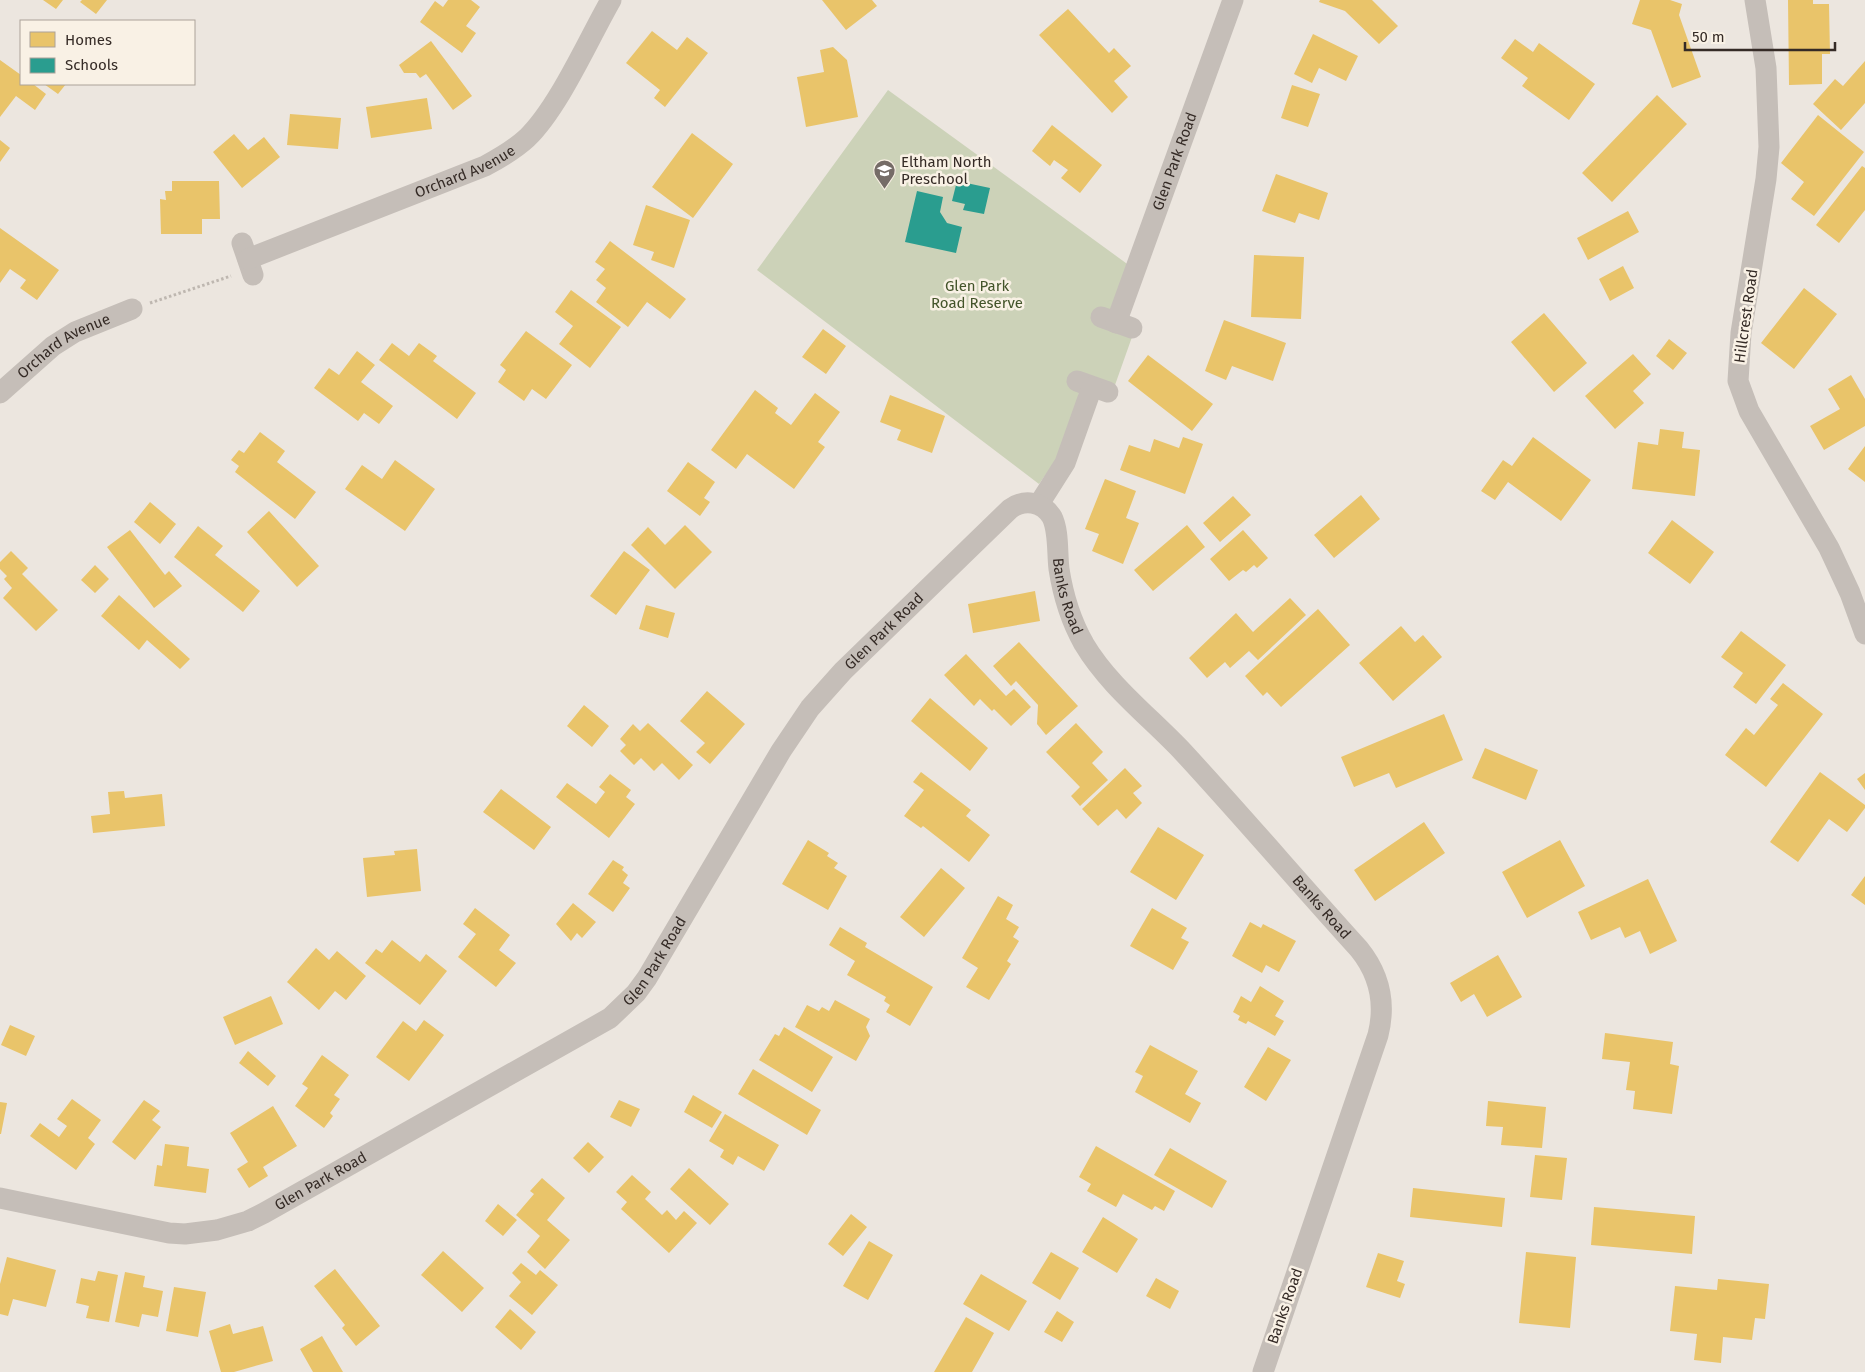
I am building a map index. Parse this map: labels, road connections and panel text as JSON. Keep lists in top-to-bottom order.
{
  "streets": {
    "street": [
      "Glen Park Road",
      "Orchard Avenue",
      "Hillcrest Road",
      "Banks Road"
    ]
  },
  "crossings": [
    ["Glen Park Road", "Banks Road"]
  ],
  "parks": ["Glen Park Road Reserve"],
  "places": {
    "school or university": ["Eltham North Preschool"]
  },
  "legend": ["Homes", "Schools"],
  "scale_bar": "50 m"
}
